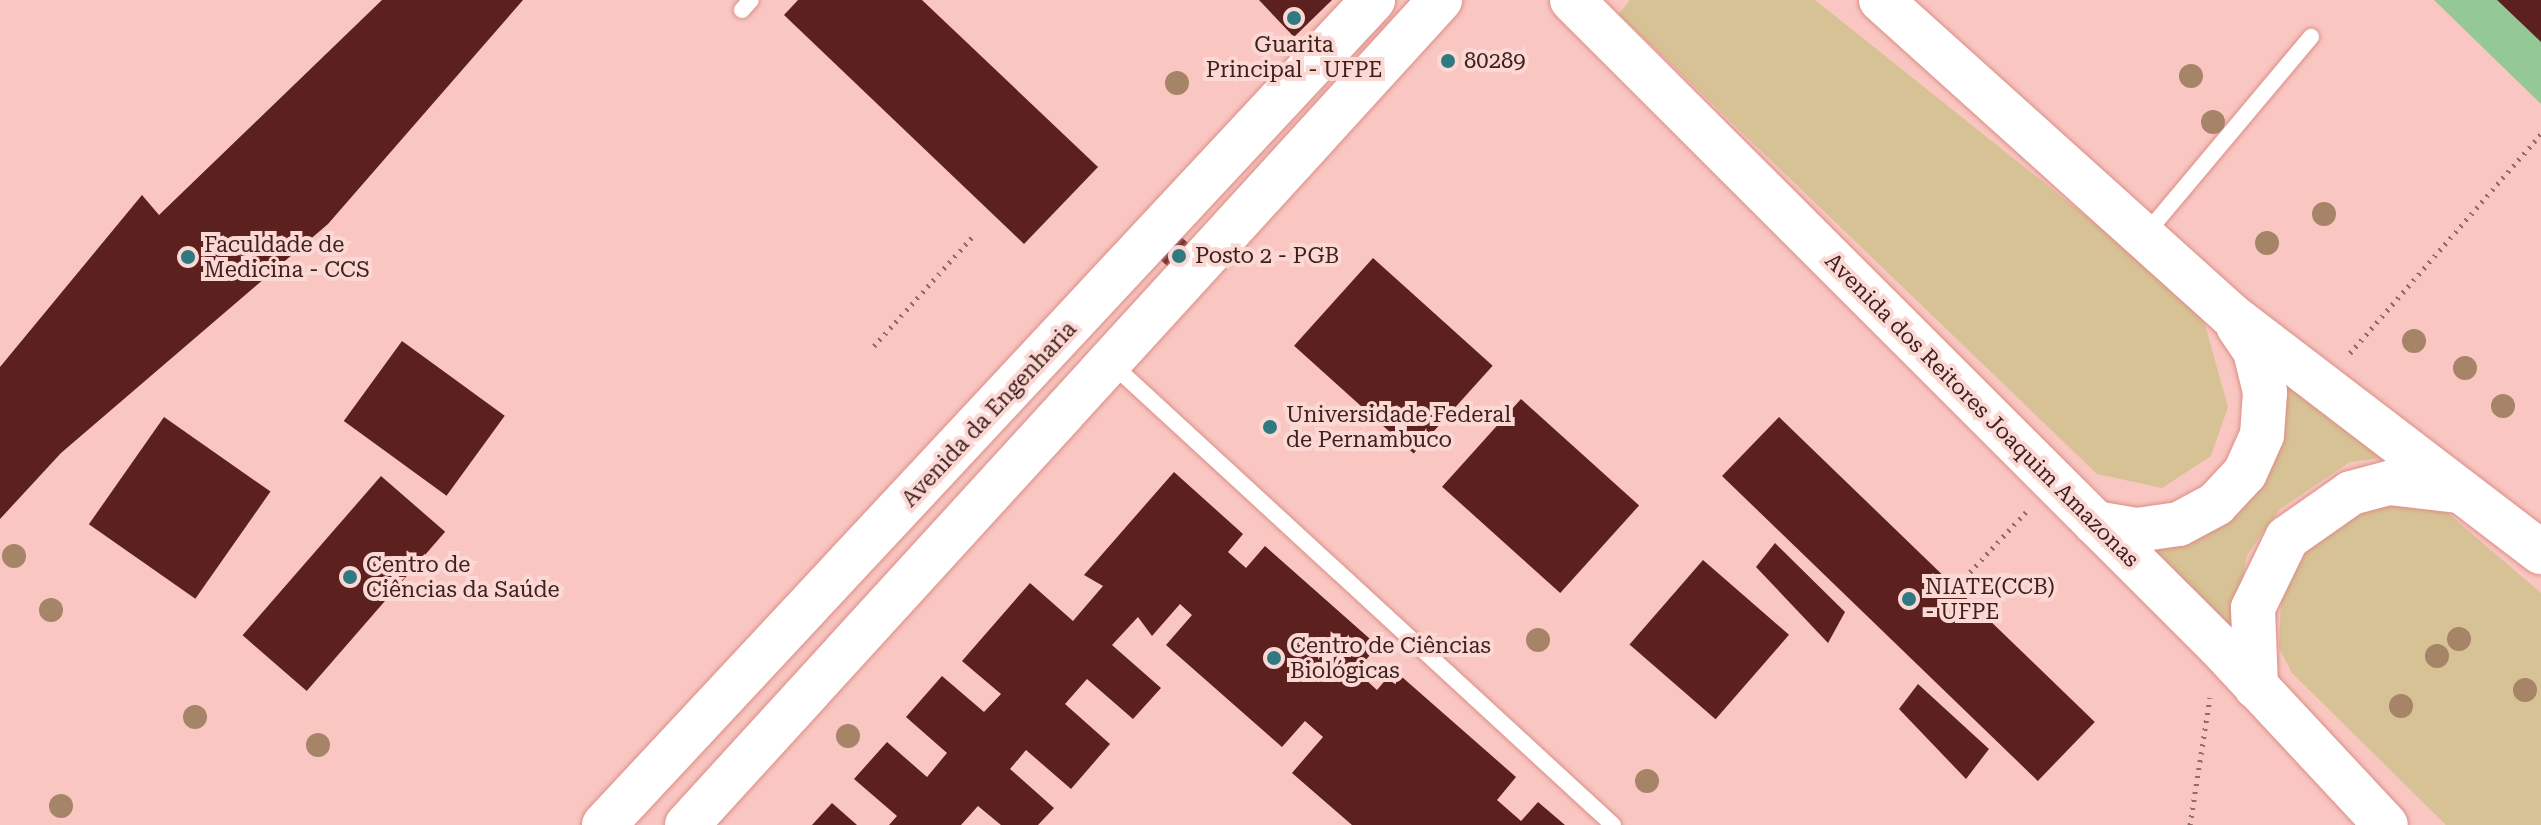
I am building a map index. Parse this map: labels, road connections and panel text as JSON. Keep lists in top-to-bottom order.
{
  "streets": {
    "street": ["Avenida dos Reitores Joaquim Amazonas", "Avenida da Engenharia"]
  },
  "places": [
    "Guarita Principal - UFPE",
    "80289",
    "Posto 2 - PGB",
    "Faculdade de Medicina - CCS",
    "Universidade Federal de Pernambuco",
    "Centro de Ciências da Saúde",
    "NIATE(CCB) - UFPE",
    "Centro de Ciências Biológicas"
  ]
}
